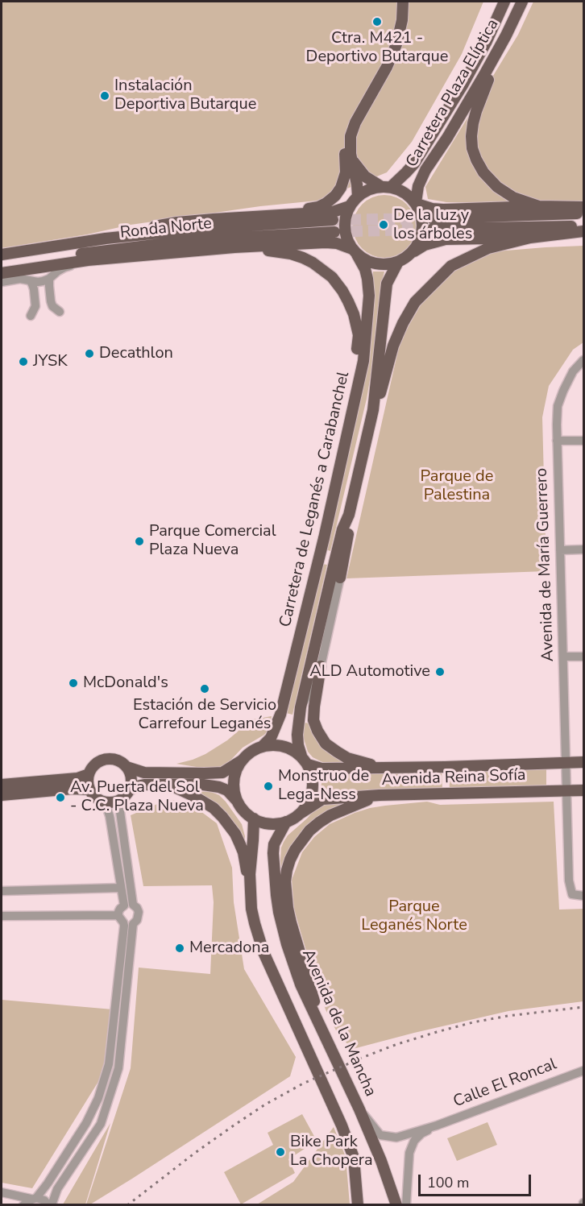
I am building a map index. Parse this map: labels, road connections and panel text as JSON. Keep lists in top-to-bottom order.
{
  "streets": {
    "main road": [
      "Carretera Plaza Elíptica",
      "Ronda Norte",
      "Carretera de Leganés a Carabanchel",
      "Avenida Reina Sofía",
      "Avenida de la Mancha"
    ],
    "street": ["Avenida de María Guerrero", "Calle El Roncal"]
  },
  "crossings": [
    ["Carretera Plaza Elíptica", "Ronda Norte"],
    ["Carretera Plaza Elíptica", "Carretera de Leganés a Carabanchel"],
    ["Ronda Norte", "Carretera de Leganés a Carabanchel"],
    ["Carretera de Leganés a Carabanchel", "Avenida Reina Sofía"],
    ["Carretera de Leganés a Carabanchel", "Avenida de la Mancha"],
    ["Avenida de María Guerrero", "Avenida Reina Sofía"],
    ["Avenida Reina Sofía", "Avenida de la Mancha"],
    ["Avenida de la Mancha", "Calle El Roncal"]
  ],
  "parks": ["Parque de Palestina", "Parque Leganés Norte"],
  "places": [
    "Ctra. M421 - Deportivo Butarque",
    "Instalación Deportiva Butarque",
    "De la luz y los árboles",
    "Decathlon",
    "JYSK",
    "Parque Comercial Plaza Nueva",
    "ALD Automotive",
    "McDonald's",
    "Estación de Servicio Carrefour Leganés",
    "Monstruo de Lega-Ness",
    "Av. Puerta del Sol - C.C. Plaza Nueva",
    "Mercadona",
    "Bike Park La Chopera"
  ],
  "scale_bar": "100 m"
}
